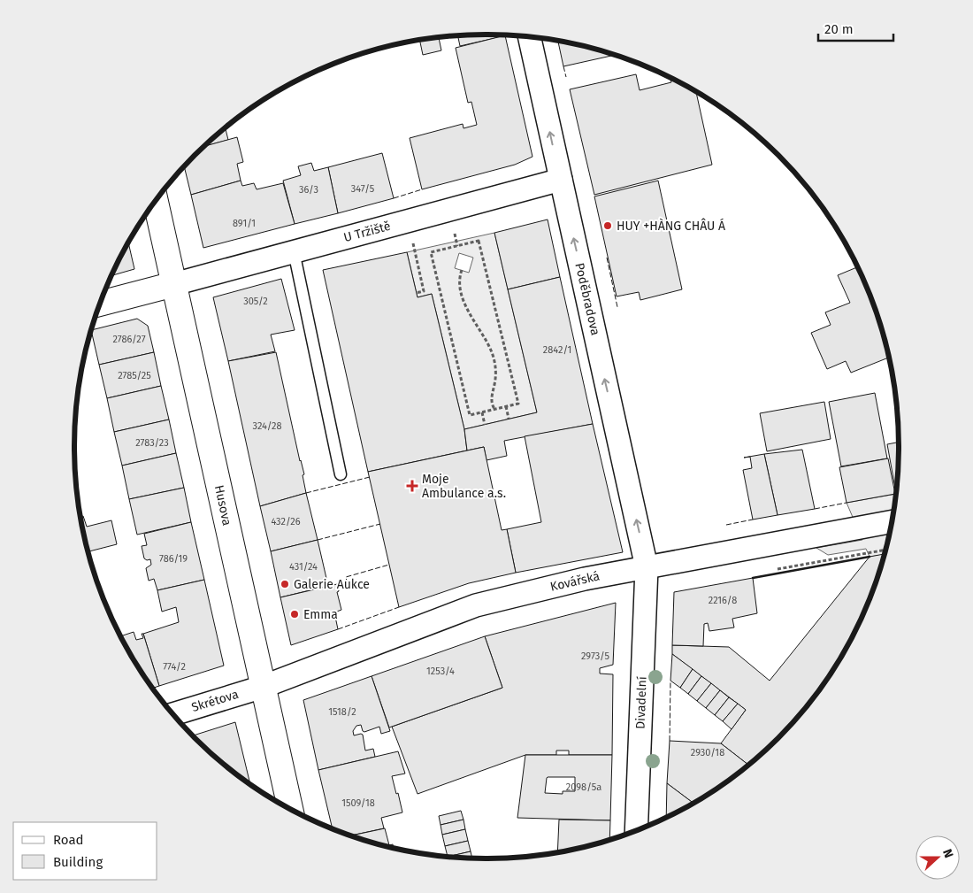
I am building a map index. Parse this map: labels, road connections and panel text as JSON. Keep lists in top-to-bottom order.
{
  "streets": {
    "street": [
      "U Tržiště",
      "Poděbradova",
      "Husova",
      "Kovářská",
      "Skrétova",
      "Divadelní"
    ]
  },
  "crossings": [
    ["U Tržiště", "Poděbradova"],
    ["U Tržiště", "Husova"],
    ["Poděbradova", "Kovářská"],
    ["Poděbradova", "Divadelní"],
    ["Husova", "Kovářská"],
    ["Husova", "Skrétova"],
    ["Kovářská", "Skrétova"],
    ["Kovářská", "Divadelní"]
  ],
  "one_way": ["Poděbradova"],
  "places": {
    "other": ["HUY +HÀNG CHÂU Á", "Galerie Aukce", "Emma"],
    "health": ["Moje Ambulance a.s."]
  },
  "house_numbers": [
    "347/5",
    "36/3",
    "891/1",
    "305/2",
    "2786/27",
    "2842/1",
    "2785/25",
    "324/28",
    "2783/23",
    "432/26",
    "786/19",
    "431/24",
    "2216/8",
    "2973/5",
    "774/2",
    "1253/4",
    "1518/2",
    "2930/18",
    "2098/5a",
    "1509/18"
  ],
  "legend": ["Road", "Building"],
  "scale_bar": "20 m",
  "north": "right"
}
